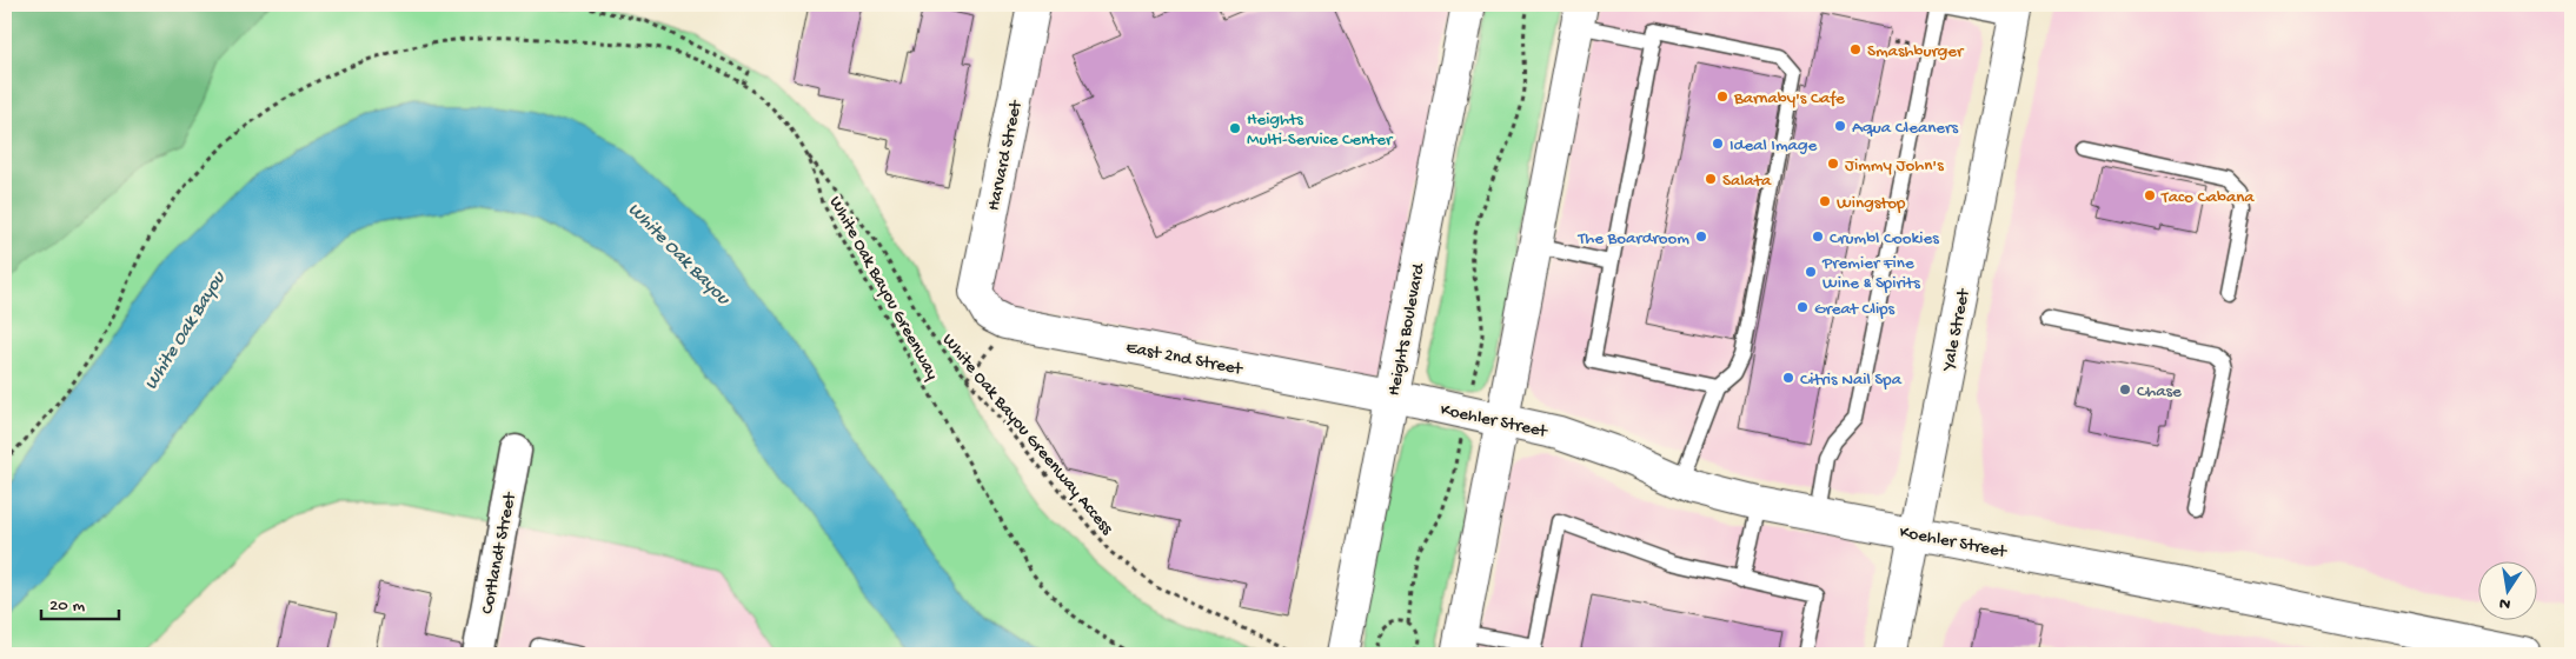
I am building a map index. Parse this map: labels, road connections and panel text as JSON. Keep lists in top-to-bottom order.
{
  "streets": {
    "main road": [
      "Harvard Street",
      "Heights Boulevard",
      "Yale Street",
      "East 2nd Street",
      "Koehler Street"
    ],
    "street": ["Cortlandt Street"],
    "path": ["White Oak Bayou Greenway", "White Oak Bayou Greenway Access"]
  },
  "crossings": [
    ["Harvard Street", "East 2nd Street"],
    ["White Oak Bayou Greenway", "White Oak Bayou Greenway Access"],
    ["Heights Boulevard", "East 2nd Street"],
    ["Heights Boulevard", "Koehler Street"],
    ["Yale Street", "Koehler Street"],
    ["East 2nd Street", "Koehler Street"]
  ],
  "water": ["White Oak Bayou"],
  "places": [
    "Smashburger",
    "Barnaby's Cafe",
    "Aqua Cleaners",
    "Heights Multi-Service Center",
    "Ideal Image",
    "Jimmy John's",
    "Salata",
    "Taco Cabana",
    "Wingstop",
    "The Boardroom",
    "Crumbl Cookies",
    "Premier Fine Wine & Spirits",
    "Great Clips",
    "Citris Nail Spa",
    "Chase"
  ],
  "scale_bar": "20 m",
  "north": "bottom"
}
